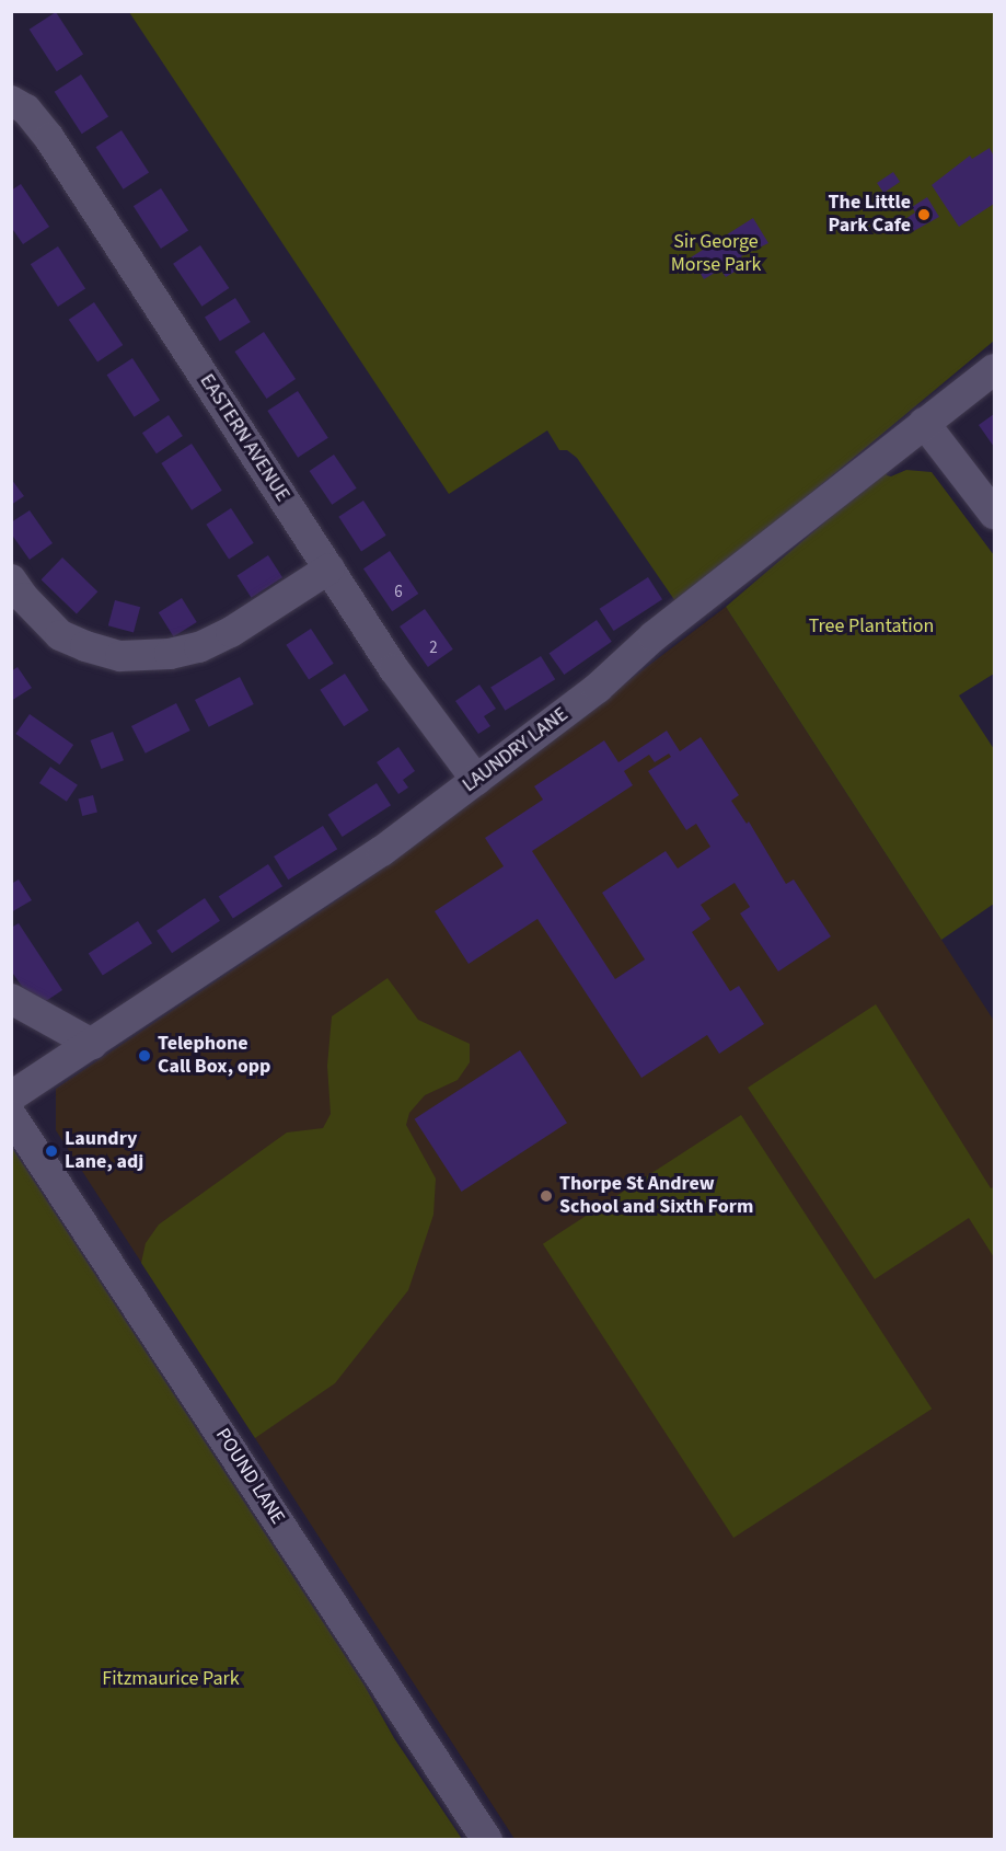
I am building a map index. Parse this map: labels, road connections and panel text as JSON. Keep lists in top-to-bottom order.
{
  "streets": {
    "street": ["EASTERN AVENUE", "LAUNDRY LANE", "POUND LANE"]
  },
  "crossings": [
    ["EASTERN AVENUE", "LAUNDRY LANE"]
  ],
  "parks": ["Sir George Morse Park", "Tree Plantation", "Fitzmaurice Park"],
  "places": [
    "The Little Park Cafe",
    "Telephone Call Box, opp",
    "Laundry Lane, adj",
    "Thorpe St Andrew School and Sixth Form"
  ],
  "house_numbers": ["6", "2"]
}
